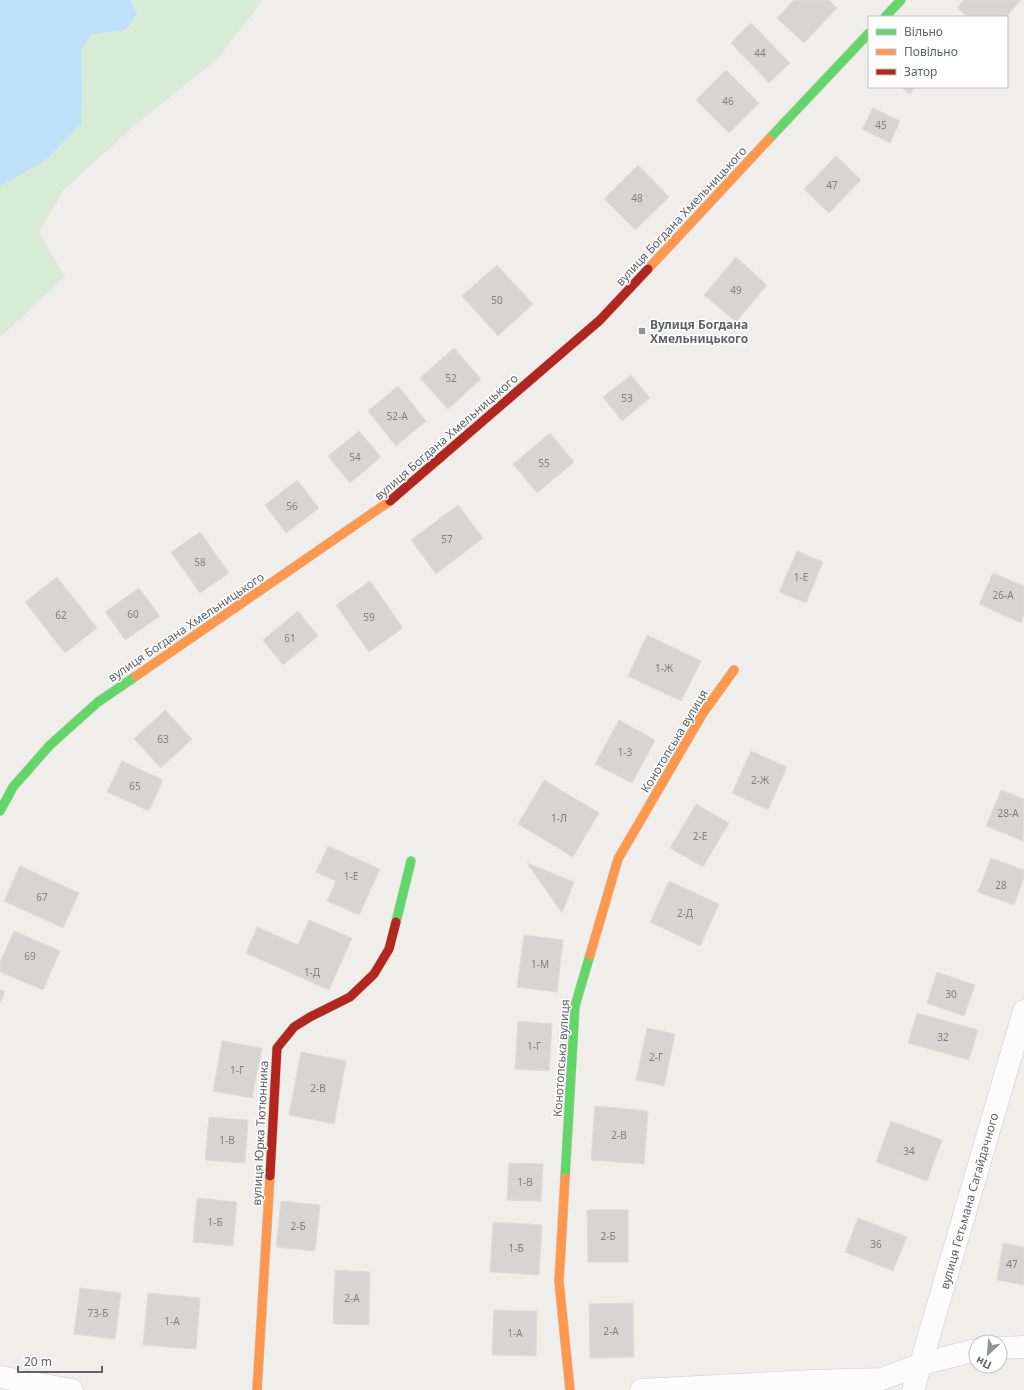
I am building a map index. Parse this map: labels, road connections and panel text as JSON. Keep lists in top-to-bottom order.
{
  "streets": {
    "street": [
      "вулиця Богдана Хмельницького",
      "Конотопська вулиця",
      "вулиця Юрка Тютюнника",
      "вулиця Гетьмана Сагайдачного"
    ]
  },
  "places": {
    "transit": ["Вулиця Богдана Хмельницького"]
  },
  "house_numbers": [
    "44",
    "46",
    "45",
    "47",
    "48",
    "49",
    "50",
    "52",
    "53",
    "52-А",
    "54",
    "55",
    "56",
    "57",
    "58",
    "1-Е",
    "26-А",
    "60",
    "62",
    "59",
    "61",
    "1-Ж",
    "63",
    "1-З",
    "2-Ж",
    "65",
    "28-А",
    "1-Л",
    "2-Е",
    "1-Е",
    "28",
    "67",
    "2-Д",
    "69",
    "1-М",
    "1-Д",
    "30",
    "32",
    "1-Г",
    "2-Г",
    "1-Г",
    "2-В",
    "2-В",
    "1-В",
    "34",
    "1-В",
    "1-Б",
    "2-Б",
    "2-Б",
    "36",
    "1-Б",
    "47",
    "2-А",
    "73-Б",
    "1-А",
    "2-А",
    "1-А"
  ],
  "legend": ["Вільно", "Повільно", "Затор"],
  "scale_bar": "20 m",
  "north": "bottom left"
}
